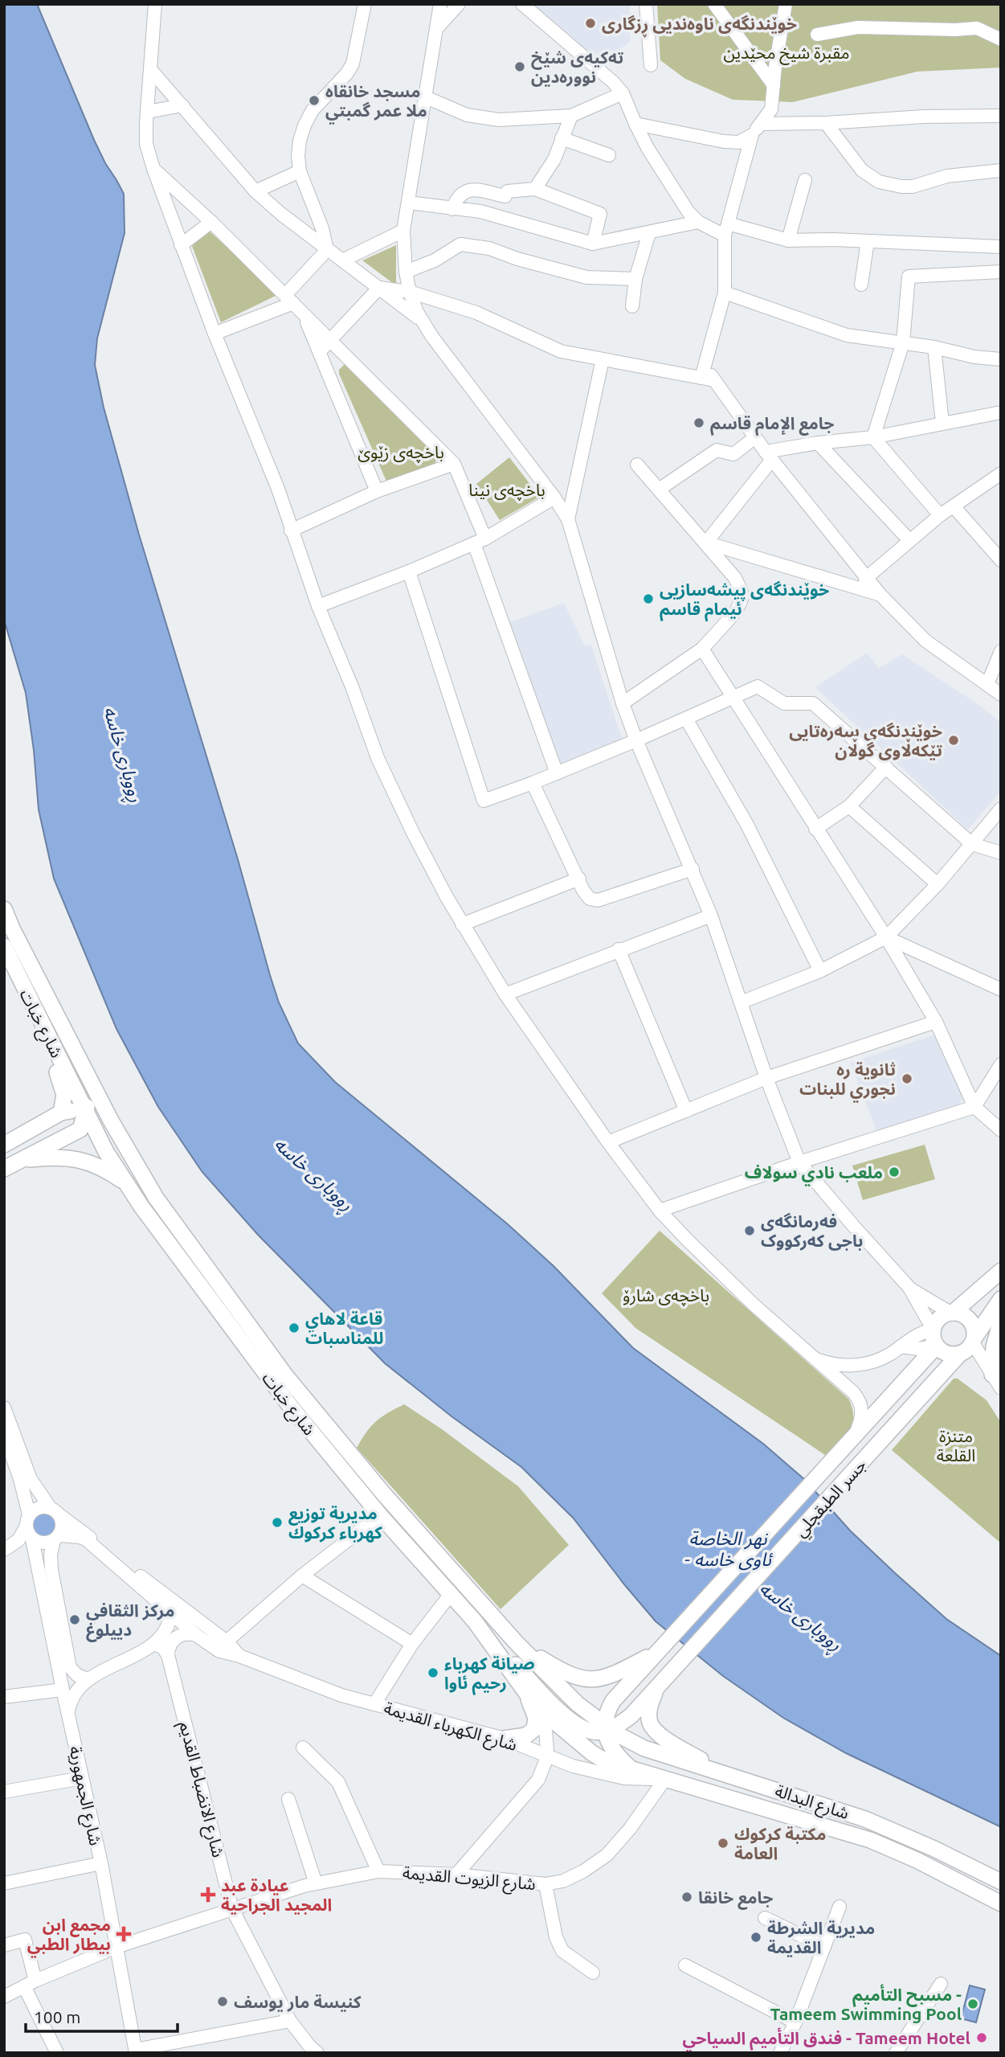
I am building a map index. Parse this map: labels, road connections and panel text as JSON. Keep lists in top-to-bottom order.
{
  "streets": {
    "main road": ["شارع خبات", "جسر الطبقجلي", "شارع البدالة"],
    "street": [
      "شارع الكهرباء القديمة",
      "شارع الانضباط القديم",
      "شارع الجمهورية",
      "شارع الزيوت القديمة"
    ]
  },
  "crossings": [
    ["شارع خبات", "جسر الطبقجلي"],
    ["شارع خبات", "شارع الكهرباء القديمة"],
    ["شارع خبات", "شارع البدالة"],
    ["شارع خبات", "شارع الزيوت القديمة"],
    ["جسر الطبقجلي", "شارع البدالة"],
    ["شارع الكهرباء القديمة", "شارع الجمهورية"],
    ["شارع الكهرباء القديمة", "شارع البدالة"],
    ["شارع الكهرباء القديمة", "شارع الزيوت القديمة"],
    ["شارع الانضباط القديم", "شارع الزيوت القديمة"],
    ["شارع الجمهورية", "شارع الزيوت القديمة"],
    ["شارع البدالة", "شارع الزيوت القديمة"]
  ],
  "water": ["ڕووباری خاسە", "نهر الخاصة - ئاوی خاسە"],
  "parks": [
    "مقبرة شيخ محێدین",
    "باخچەی زێوێ",
    "باخچەی نینا",
    "باخچەی شارۆ",
    "متنزة القلعة"
  ],
  "places": {
    "other": [
      "خوێندنگەی ناوەندیی ڕزگاری",
      "تەکیەی شێخ نوورەدین",
      "مسجد خانقاه ملا عمر گمبتي",
      "جامع الإمام قاسم",
      "خوێندنگەی پیشەسازیی ئیمام قاسم",
      "خوێندنگەی سەرەتایی تێکەڵاوی گوڵان",
      "ثانوية ره نجوري للبنات",
      "ملعب نادي سولاف",
      "فەرمانگەی باجی کەرکووک",
      "قاعة لاهاي للمناسبات",
      "مديرية توزيع كهرباء كركوك",
      "مركز الثقافي دييلوغ",
      "صيانة كهرباء رحيم ئاوا",
      "مكتبة كركوك العامة",
      "جامع خانقا",
      "مديرية الشرطة القديمة",
      "كنيسة مار يوسف",
      "مسبح التأميم - Tameem Swimming Pool",
      "فندق التأميم السياحي - Tameem Hotel"
    ],
    "health": ["عيادة عبد المجيد الجراحية", "مجمع ابن بيطار الطبي"]
  },
  "scale_bar": "100 m"
}
